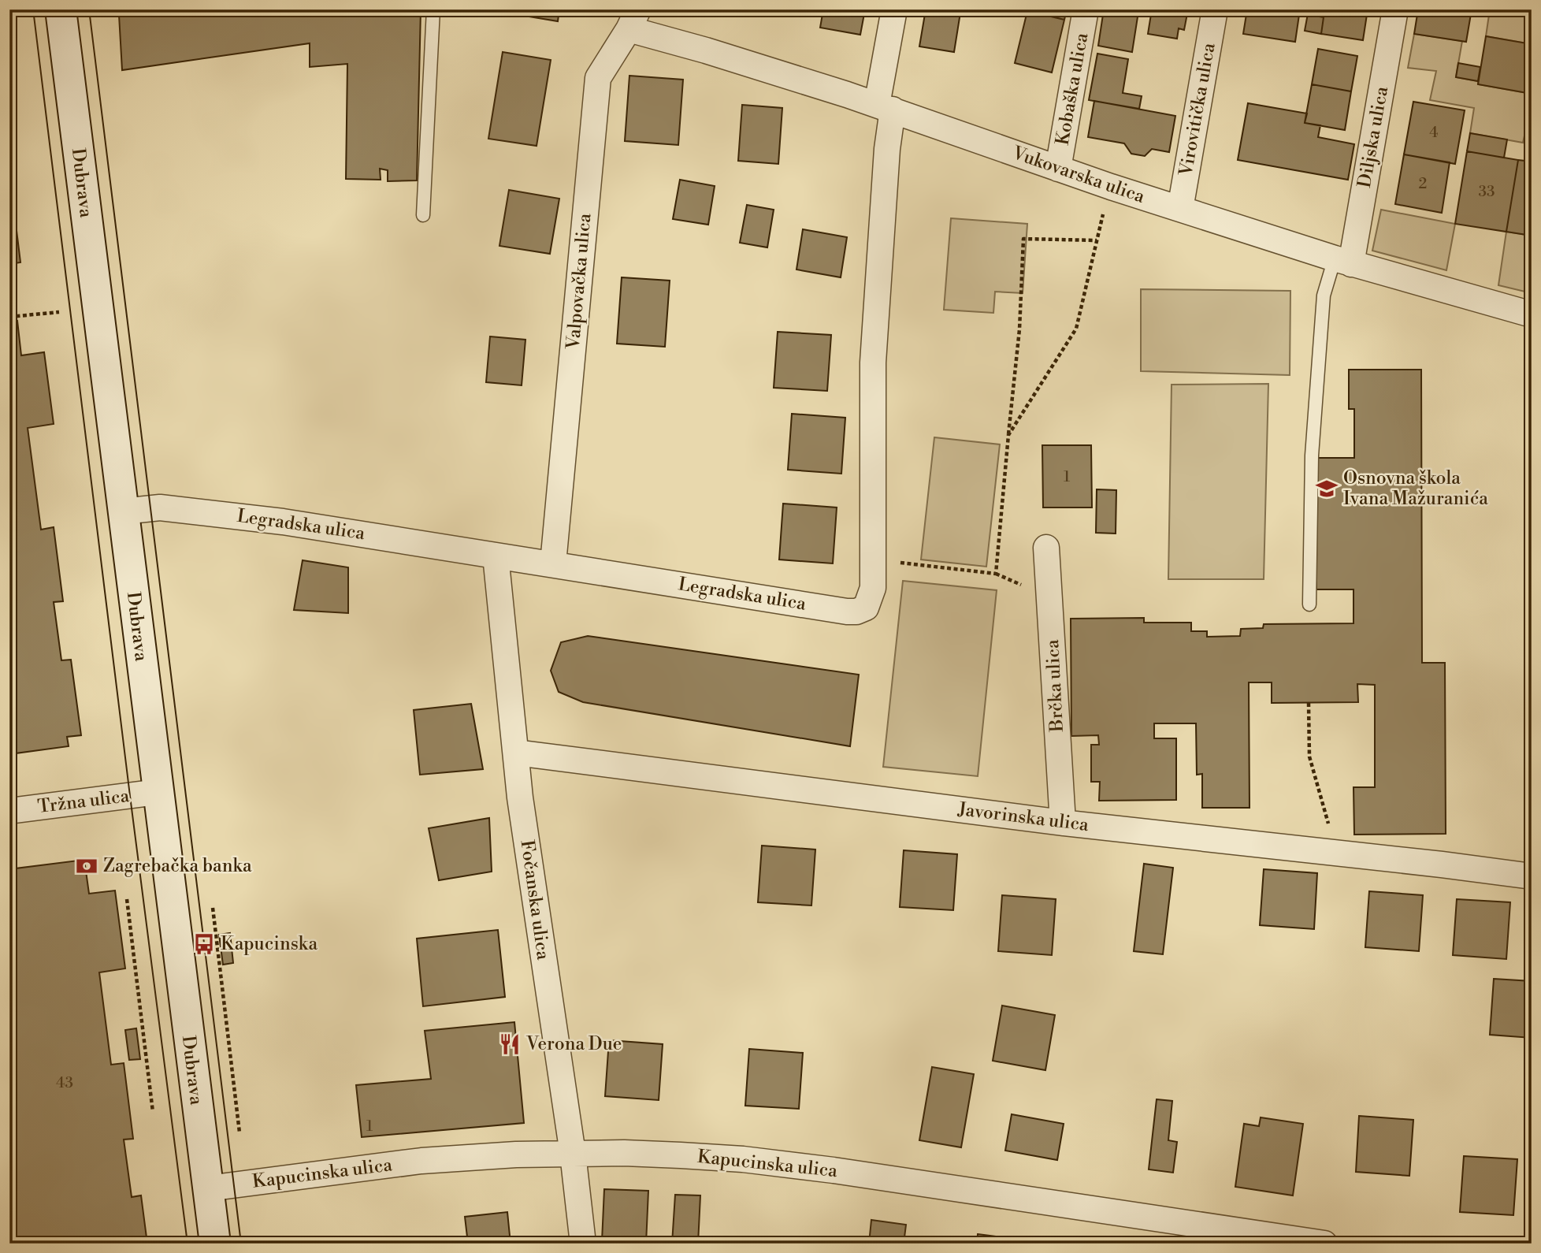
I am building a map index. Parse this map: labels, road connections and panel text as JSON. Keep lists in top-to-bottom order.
{
  "streets": {
    "main road": ["Dubrava"],
    "street": [
      "Kobaška ulica",
      "Virovitička ulica",
      "Diljska ulica",
      "Vukovarska ulica",
      "Valpovačka ulica",
      "Legradska ulica",
      "Brčka ulica",
      "Tržna ulica",
      "Javorinska ulica",
      "Fočanska ulica",
      "Kapucinska ulica"
    ]
  },
  "crossings": [
    ["Kobaška ulica", "Vukovarska ulica"],
    ["Virovitička ulica", "Vukovarska ulica"],
    ["Diljska ulica", "Vukovarska ulica"],
    ["Vukovarska ulica", "Valpovačka ulica"],
    ["Vukovarska ulica", "Legradska ulica"],
    ["Dubrava", "Legradska ulica"],
    ["Dubrava", "Tržna ulica"],
    ["Dubrava", "Kapucinska ulica"],
    ["Valpovačka ulica", "Legradska ulica"],
    ["Legradska ulica", "Fočanska ulica"],
    ["Brčka ulica", "Javorinska ulica"],
    ["Javorinska ulica", "Fočanska ulica"],
    ["Fočanska ulica", "Kapucinska ulica"]
  ],
  "places": {
    "school or university": ["Osnovna škola Ivana Mažuranića"],
    "bank": ["Zagrebačka banka"],
    "bus stop": ["Kapucinska"],
    "restaurant": ["Verona Due"]
  },
  "house_numbers": [
    "4",
    "2",
    "33",
    "1",
    "43",
    "1"
  ]
}
